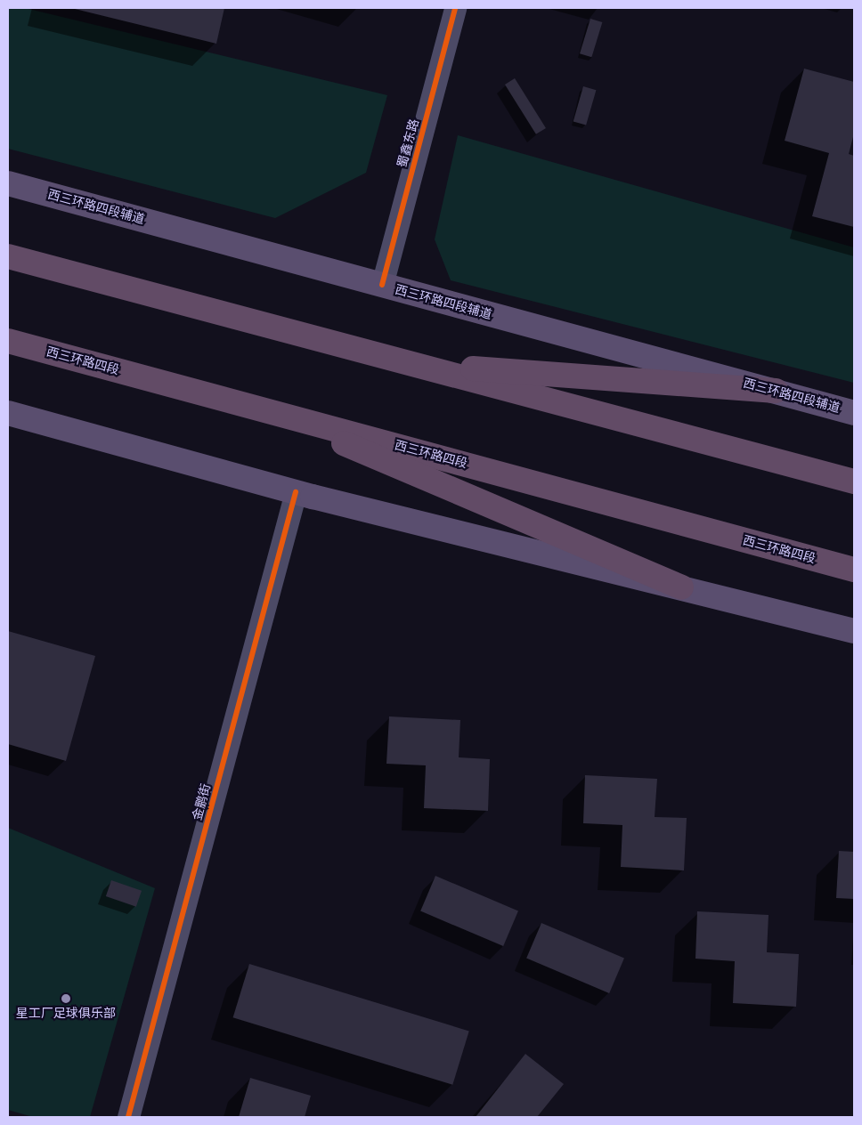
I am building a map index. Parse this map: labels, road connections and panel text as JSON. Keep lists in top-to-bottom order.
{
  "streets": {
    "highway": ["西三环路四段"],
    "main road": ["西三环路四段辅道"],
    "street": ["蜀鑫东路", "金鹏街"]
  },
  "crossings": [
    ["蜀鑫东路", "西三环路四段辅道"]
  ],
  "places": ["星工厂足球俱乐部"]
}
